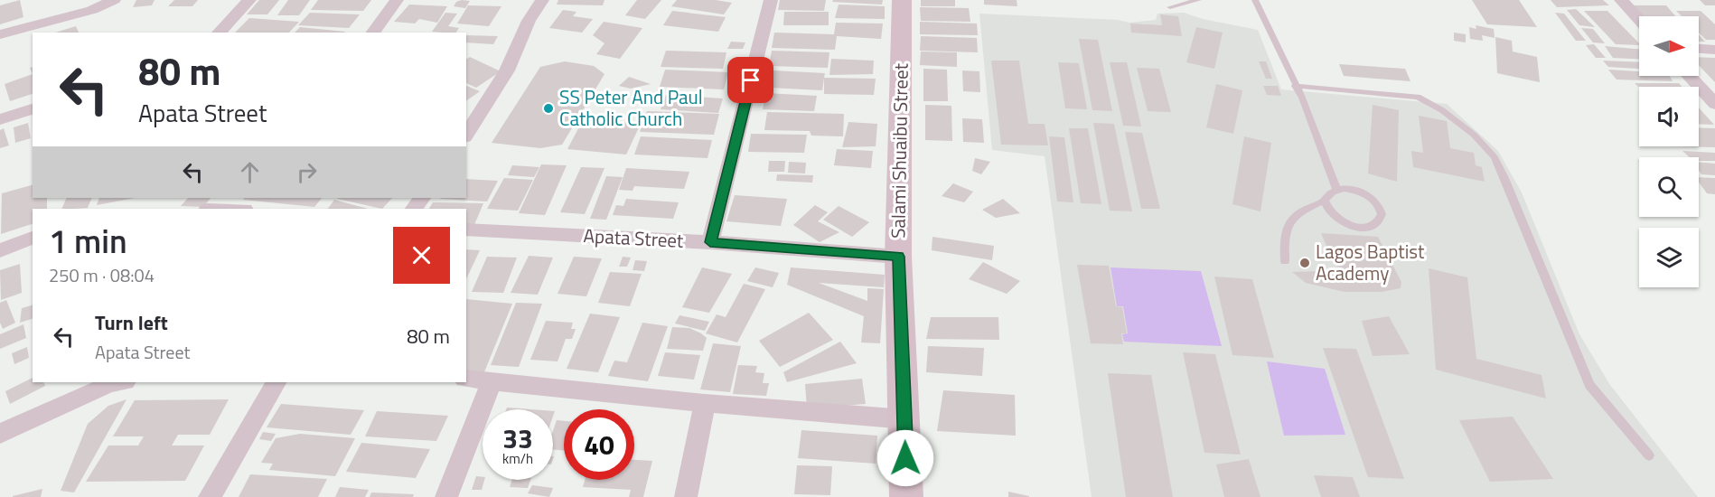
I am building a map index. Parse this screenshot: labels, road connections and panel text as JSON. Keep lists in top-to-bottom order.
{
  "streets": {
    "street": ["Salami Shuaibu Street", "Apata Street"]
  },
  "crossings": [
    ["Salami Shuaibu Street", "Apata Street"]
  ],
  "places": ["SS Peter And Paul Catholic Church", "Lagos Baptist Academy"],
  "north": "right",
  "page": {
    "turn": ["80 m", "Apata Street"],
    "heading": ["1 min", "250 m · 08:04"],
    "list": [
      {
        "name": "Turn left",
        "note": "Apata Street",
        "value": "80 m"
      }
    ],
    "speed": "33 km/h",
    "limit": "40"
  }
}
